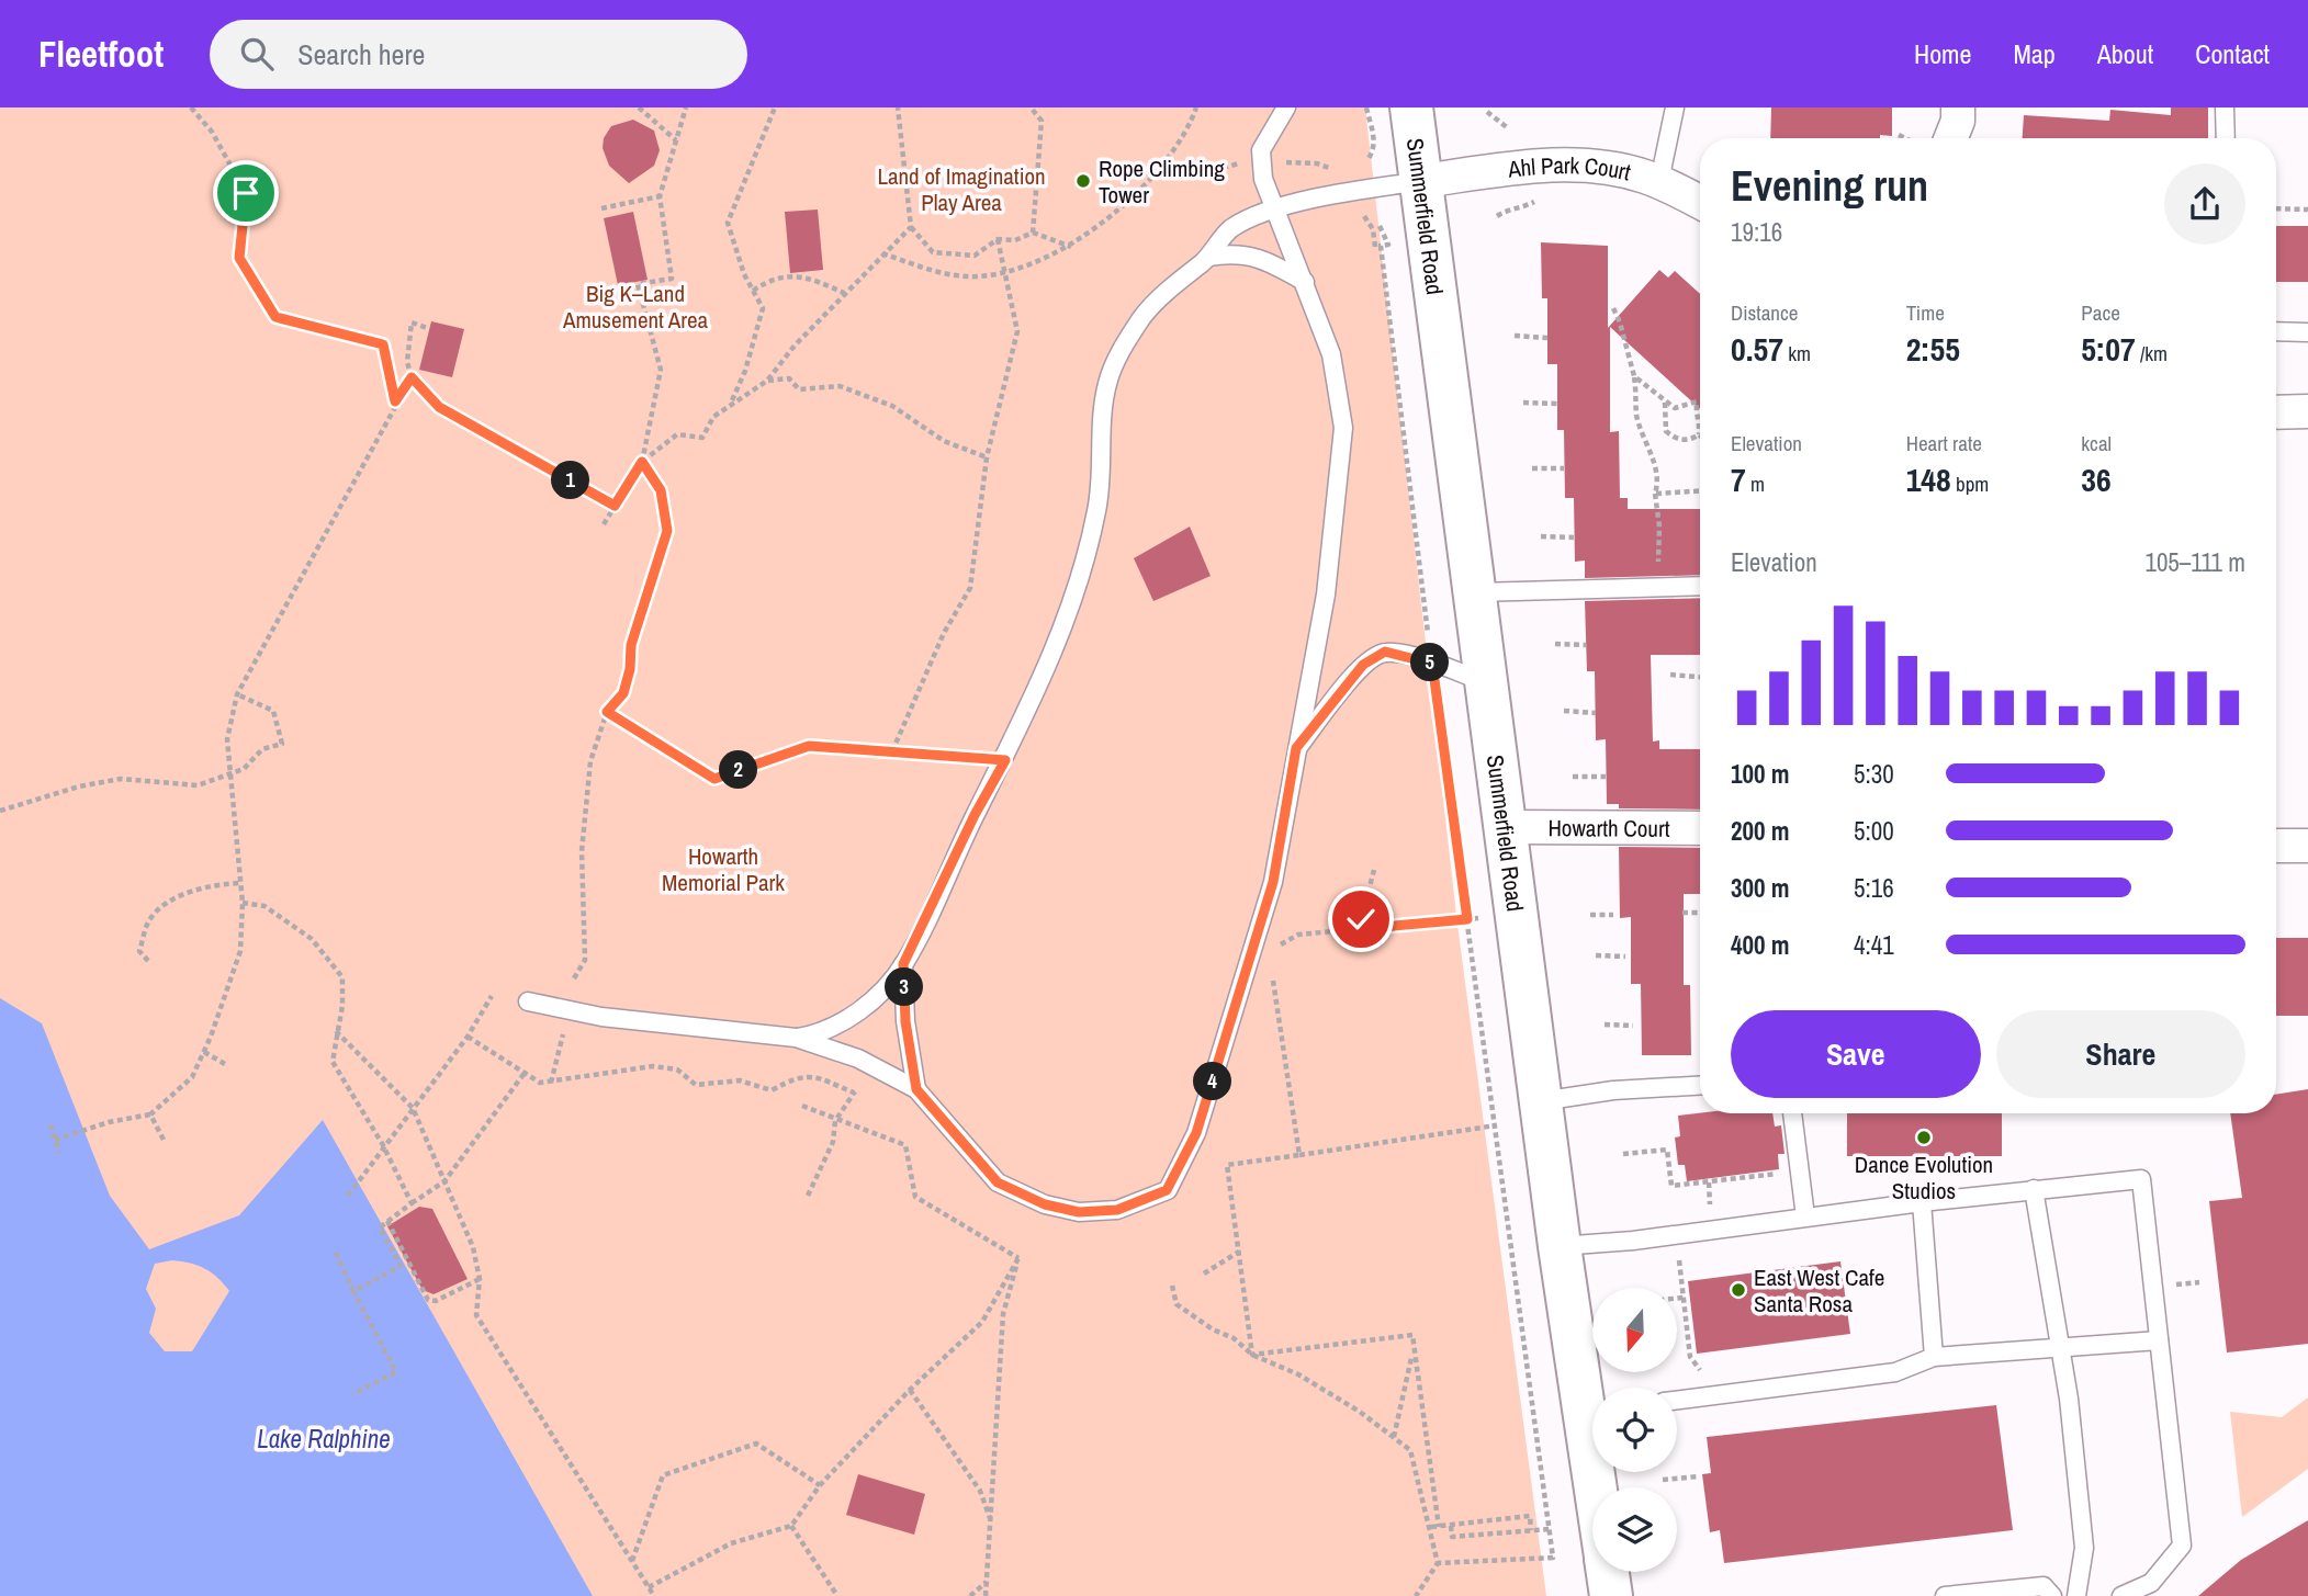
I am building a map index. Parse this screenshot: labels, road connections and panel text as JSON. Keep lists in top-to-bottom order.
{
  "streets": {
    "street": ["Ahl Park Court", "Summerfield Road", "Howarth Court"]
  },
  "crossings": [
    ["Ahl Park Court", "Summerfield Road"],
    ["Summerfield Road", "Howarth Court"]
  ],
  "water": ["Lake Ralphine"],
  "parks": ["Land of Imagination Play Area", "Big K–Land Amusement Area", "Howarth Memorial Park"],
  "places": ["Rope Climbing Tower", "Dance Evolution Studios", "East West Cafe Santa Rosa"],
  "north": "bottom",
  "page": {
    "header": "Fleetfoot",
    "search": "Search here",
    "nav": [
      "Home",
      "Map",
      "About",
      "Contact"
    ],
    "heading": ["Evening run", "19:16"],
    "stats": [
      ["Distance", "0.57 km"],
      ["Time", "2:55"],
      ["Pace", "5:07 /km"],
      ["Elevation", "7 m"],
      ["Heart rate", "148 bpm"],
      ["kcal", "36"]
    ],
    "pins": [
      "1",
      "5",
      "2",
      "3",
      "4"
    ],
    "chart": ["Elevation", "105–111 m"],
    "list": [
      {
        "name": "100 m",
        "note": "5:30"
      },
      {
        "name": "200 m",
        "note": "5:00"
      },
      {
        "name": "300 m",
        "note": "5:16"
      },
      {
        "name": "400 m",
        "note": "4:41"
      }
    ],
    "buttons": ["Save", "Share"]
  }
}
